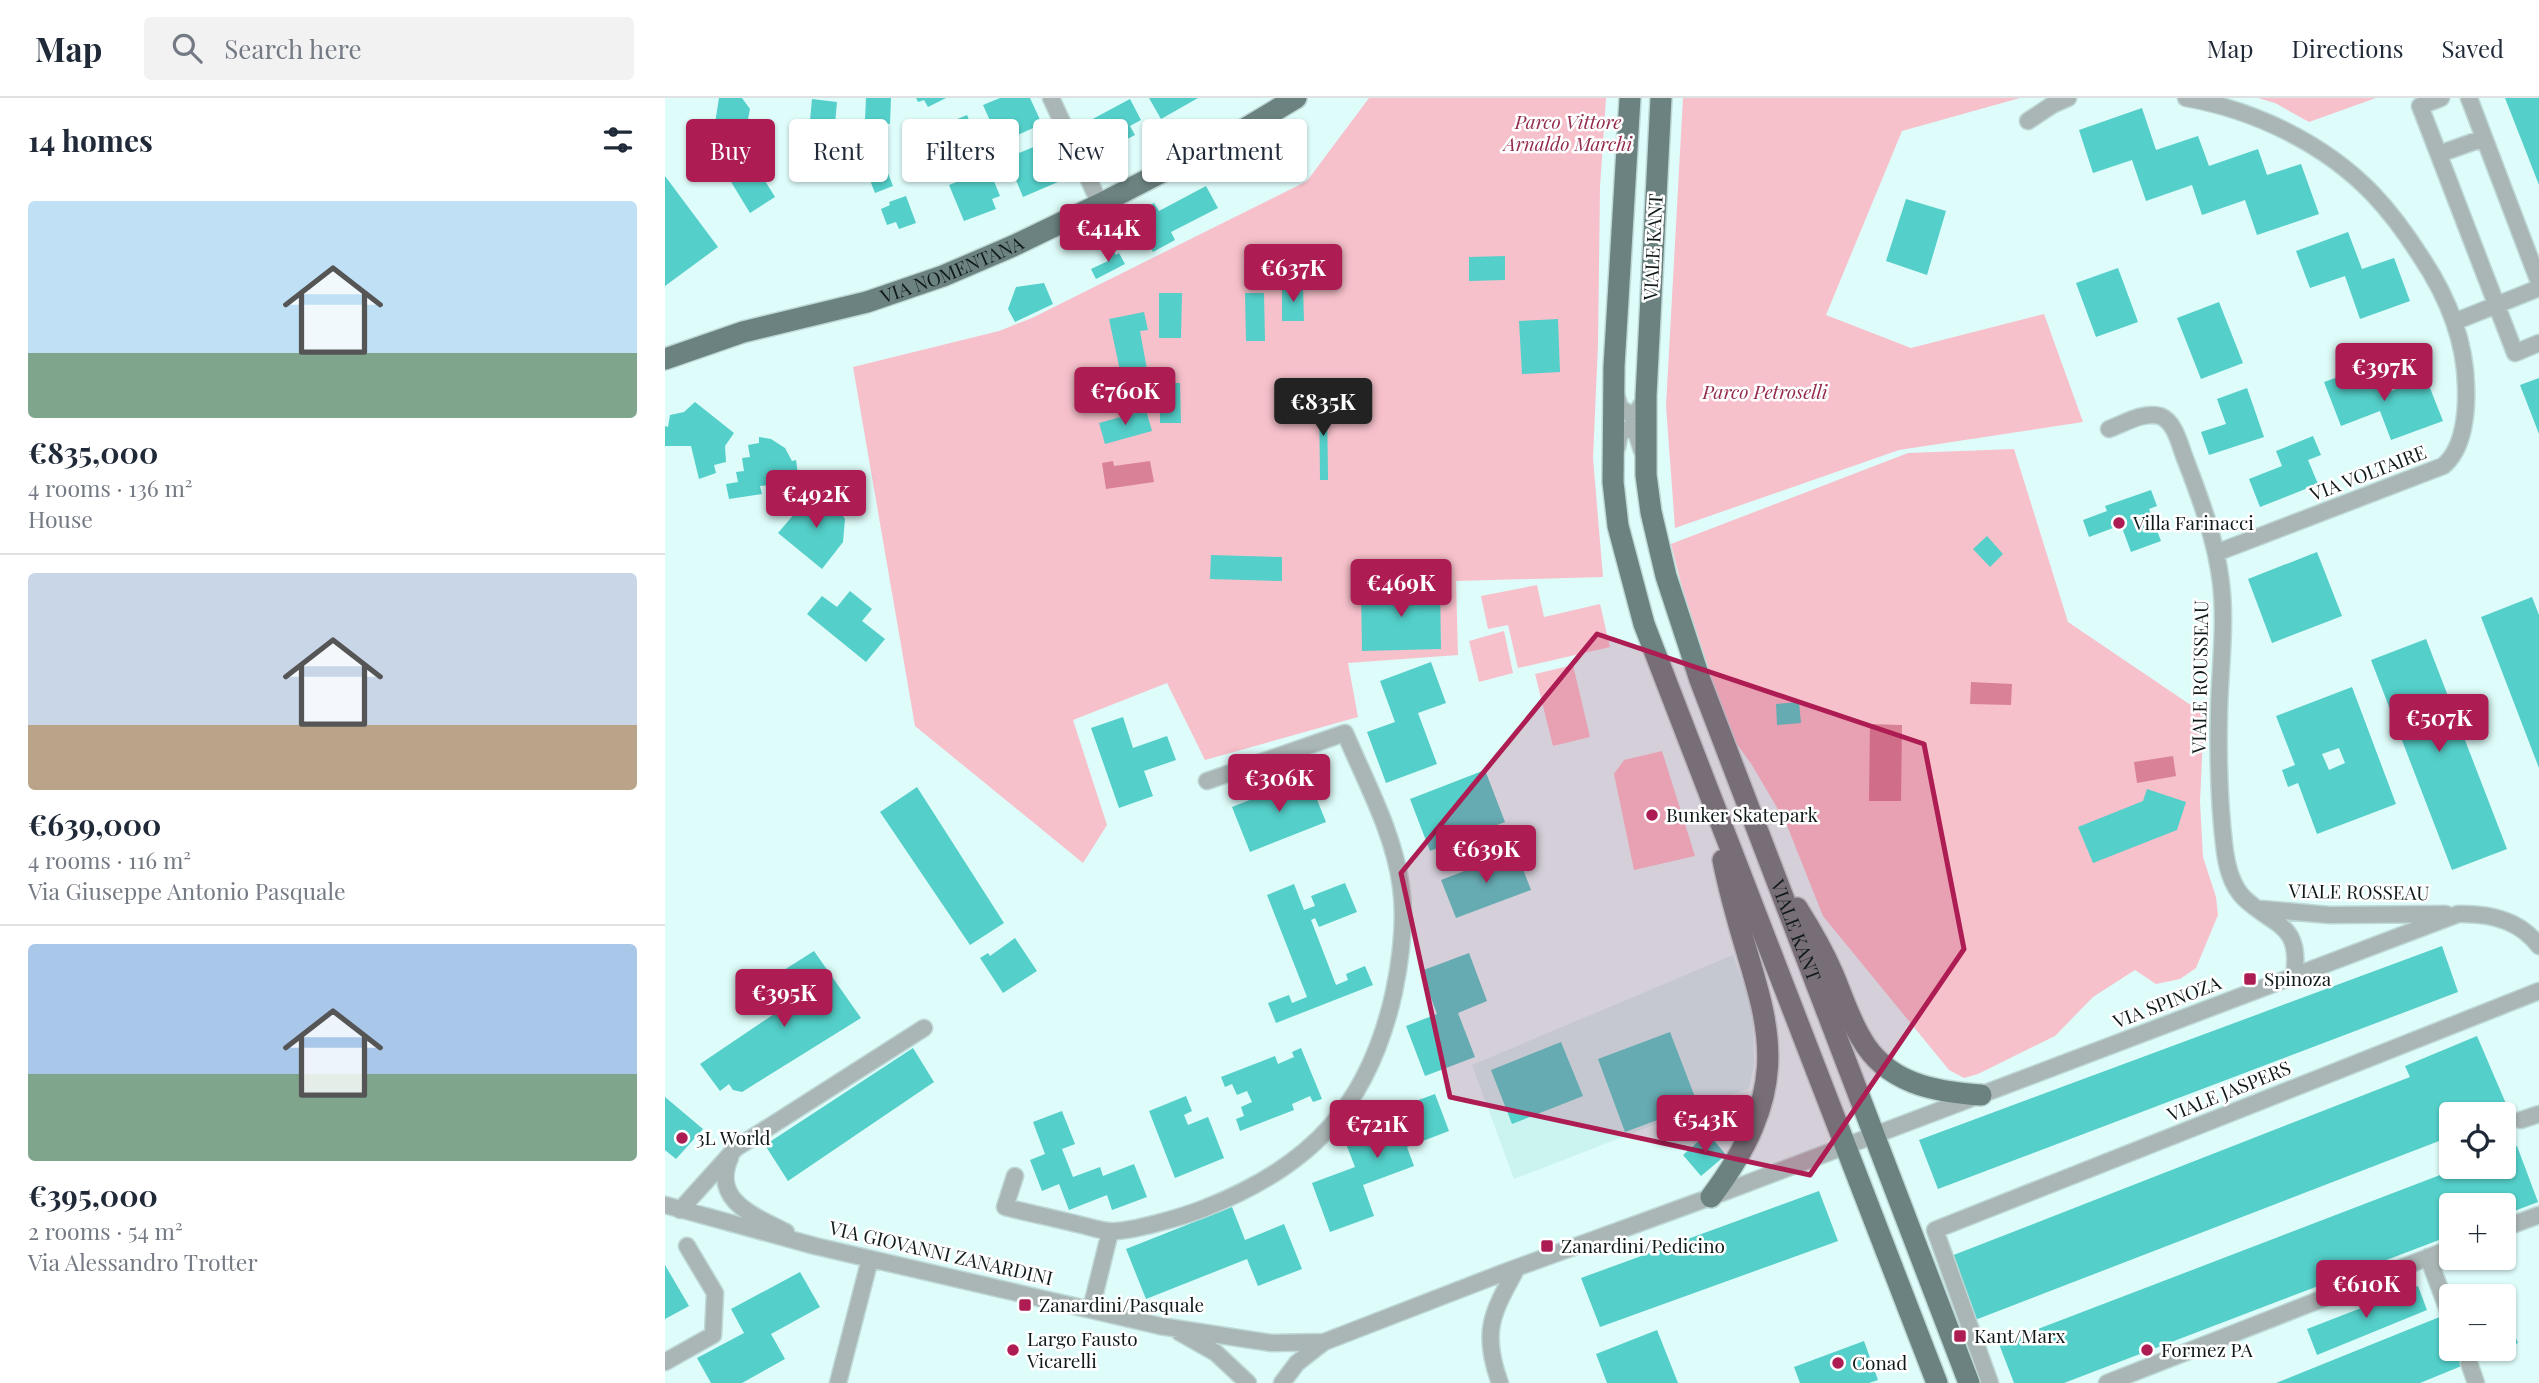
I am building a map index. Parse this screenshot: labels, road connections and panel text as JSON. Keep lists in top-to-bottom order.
{
  "streets": {
    "main road": ["VIALE KANT", "VIA NOMENTANA"],
    "street": [
      "VIA VOLTAIRE",
      "VIALE ROUSSEAU",
      "VIALE ROSSEAU",
      "VIA SPINOZA",
      "VIALE JASPERS",
      "VIA GIOVANNI ZANARDINI"
    ]
  },
  "crossings": [
    ["VIALE KANT", "VIA SPINOZA"],
    ["VIALE KANT", "VIA GIOVANNI ZANARDINI"],
    ["VIA VOLTAIRE", "VIALE ROUSSEAU"],
    ["VIALE ROUSSEAU", "VIALE ROSSEAU"],
    ["VIALE ROUSSEAU", "VIA SPINOZA"],
    ["VIALE ROSSEAU", "VIA SPINOZA"],
    ["VIA SPINOZA", "VIA GIOVANNI ZANARDINI"]
  ],
  "parks": ["Parco Vittore Arnaldo Marchi", "Parco Petroselli"],
  "places": {
    "other": [
      "Villa Farinacci",
      "Bunker Skatepark",
      "3L World",
      "Largo Fausto Vicarelli",
      "Formez PA",
      "Conad"
    ],
    "transit": [
      "Spinoza",
      "Zanardini/Pedicino",
      "Zanardini/Pasquale",
      "Kant/Marx"
    ]
  },
  "page": {
    "header": "Map",
    "search": "Search here",
    "nav": ["Map", "Directions", "Saved"],
    "heading": "14 homes",
    "chip": [
      "Buy",
      "Rent",
      "Filters",
      "New",
      "Apartment"
    ],
    "list": [
      {
        "name": "€835,000",
        "note": "4 rooms · 136 m² · House"
      },
      {
        "name": "€639,000",
        "note": "4 rooms · 116 m² · Via Giuseppe Antonio Pasquale"
      },
      {
        "name": "€395,000",
        "note": "2 rooms · 54 m² · Via Alessandro Trotter"
      }
    ],
    "price": [
      "€414K",
      "€637K",
      "€397K",
      "€760K",
      "€835K",
      "€492K",
      "€469K",
      "€507K",
      "€306K",
      "€639K",
      "€395K",
      "€543K",
      "€721K",
      "€610K"
    ],
    "map_buttons": ["+", "−"]
  }
}
